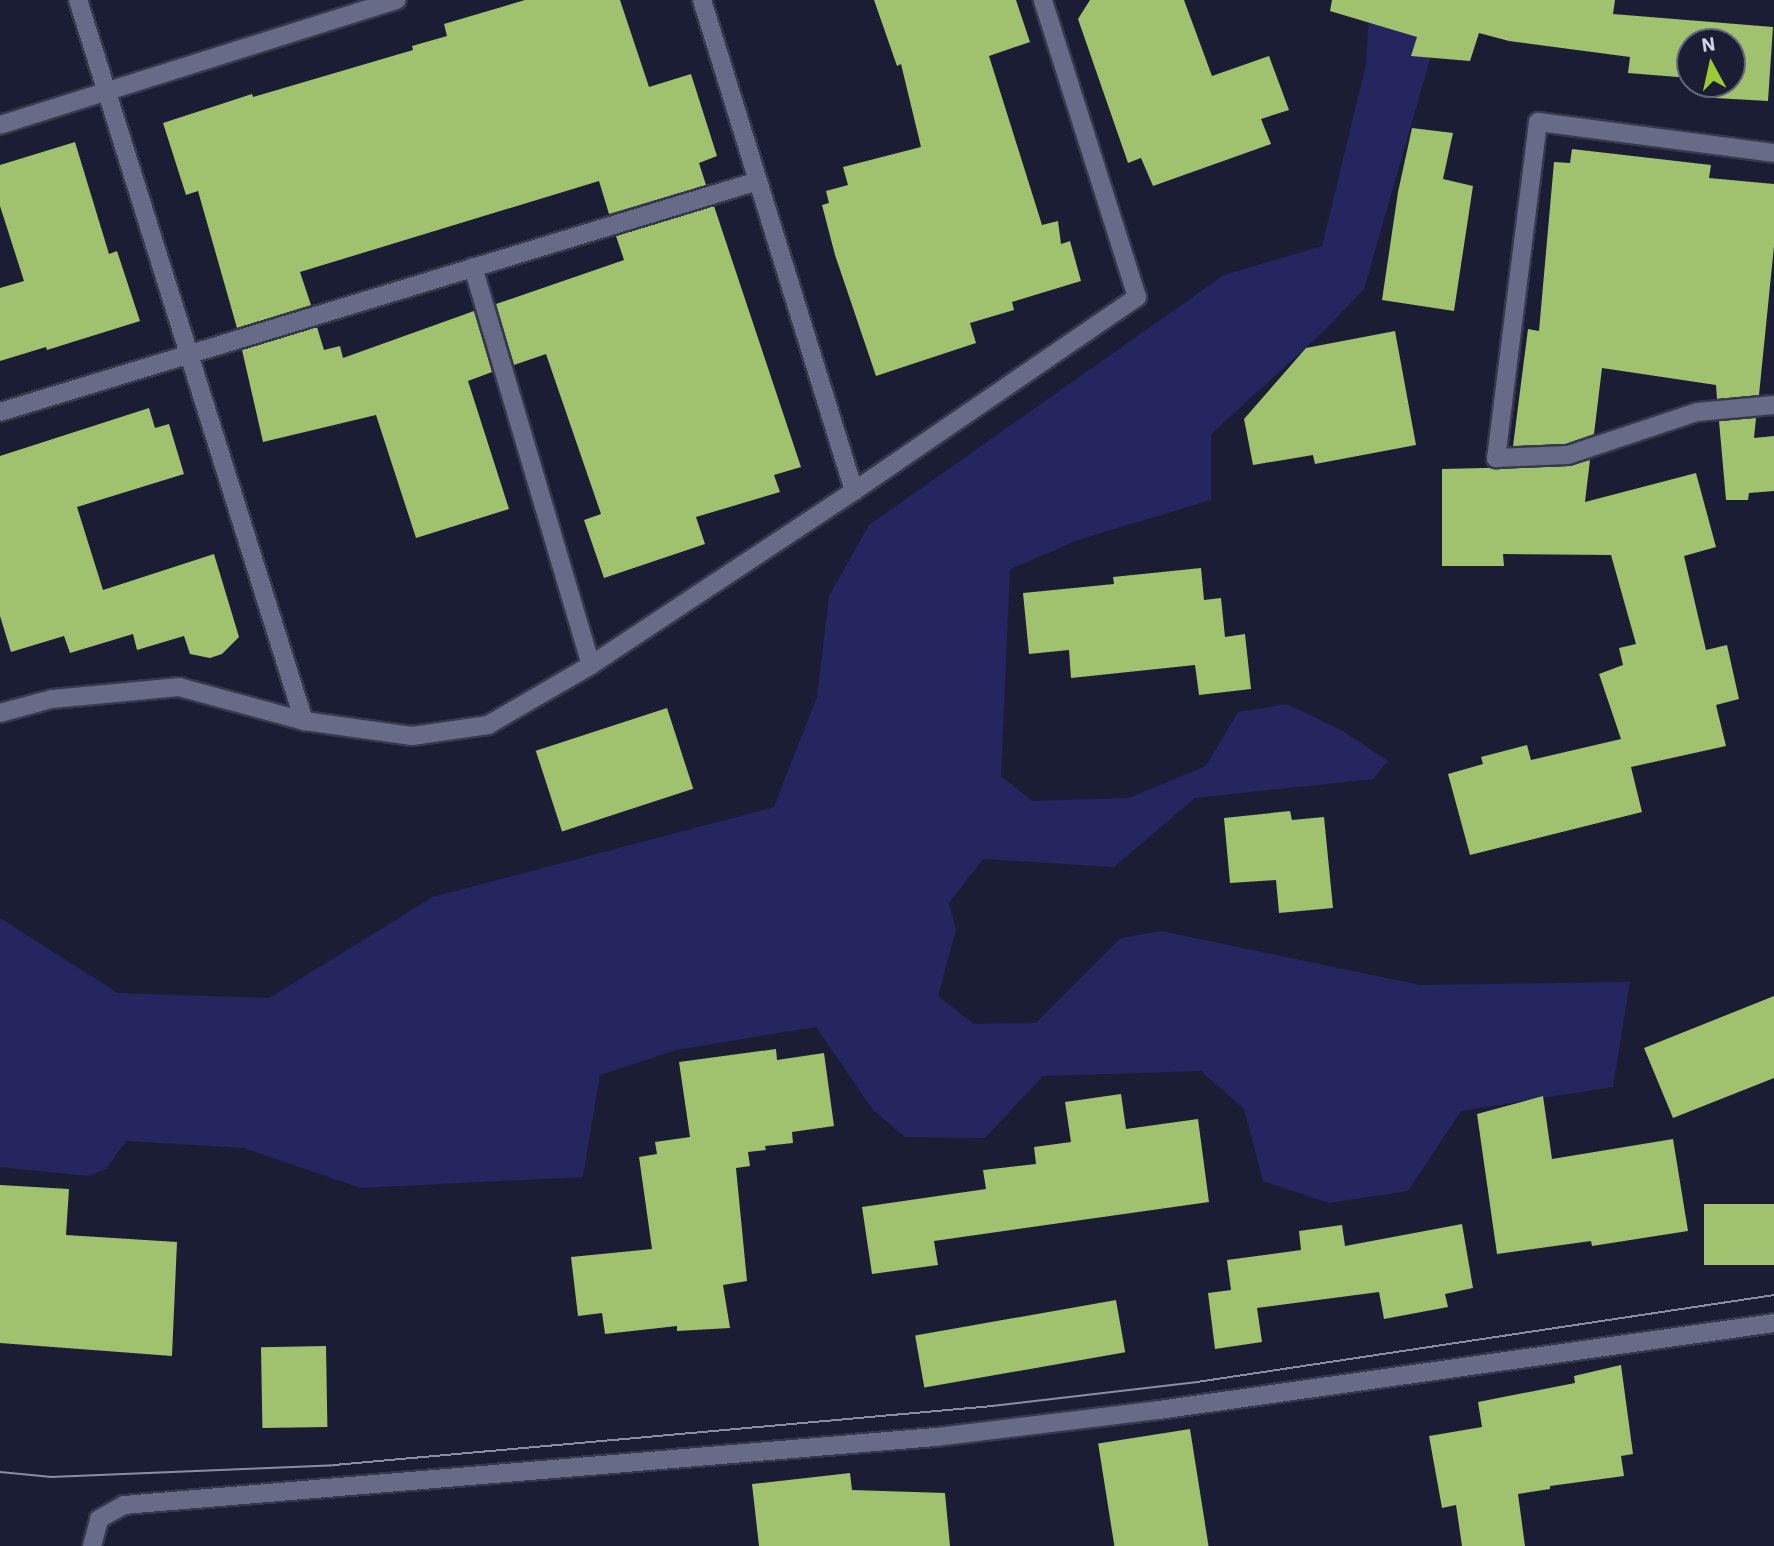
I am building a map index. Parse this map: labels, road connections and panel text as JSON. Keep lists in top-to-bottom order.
{
  "north": "top"
}
